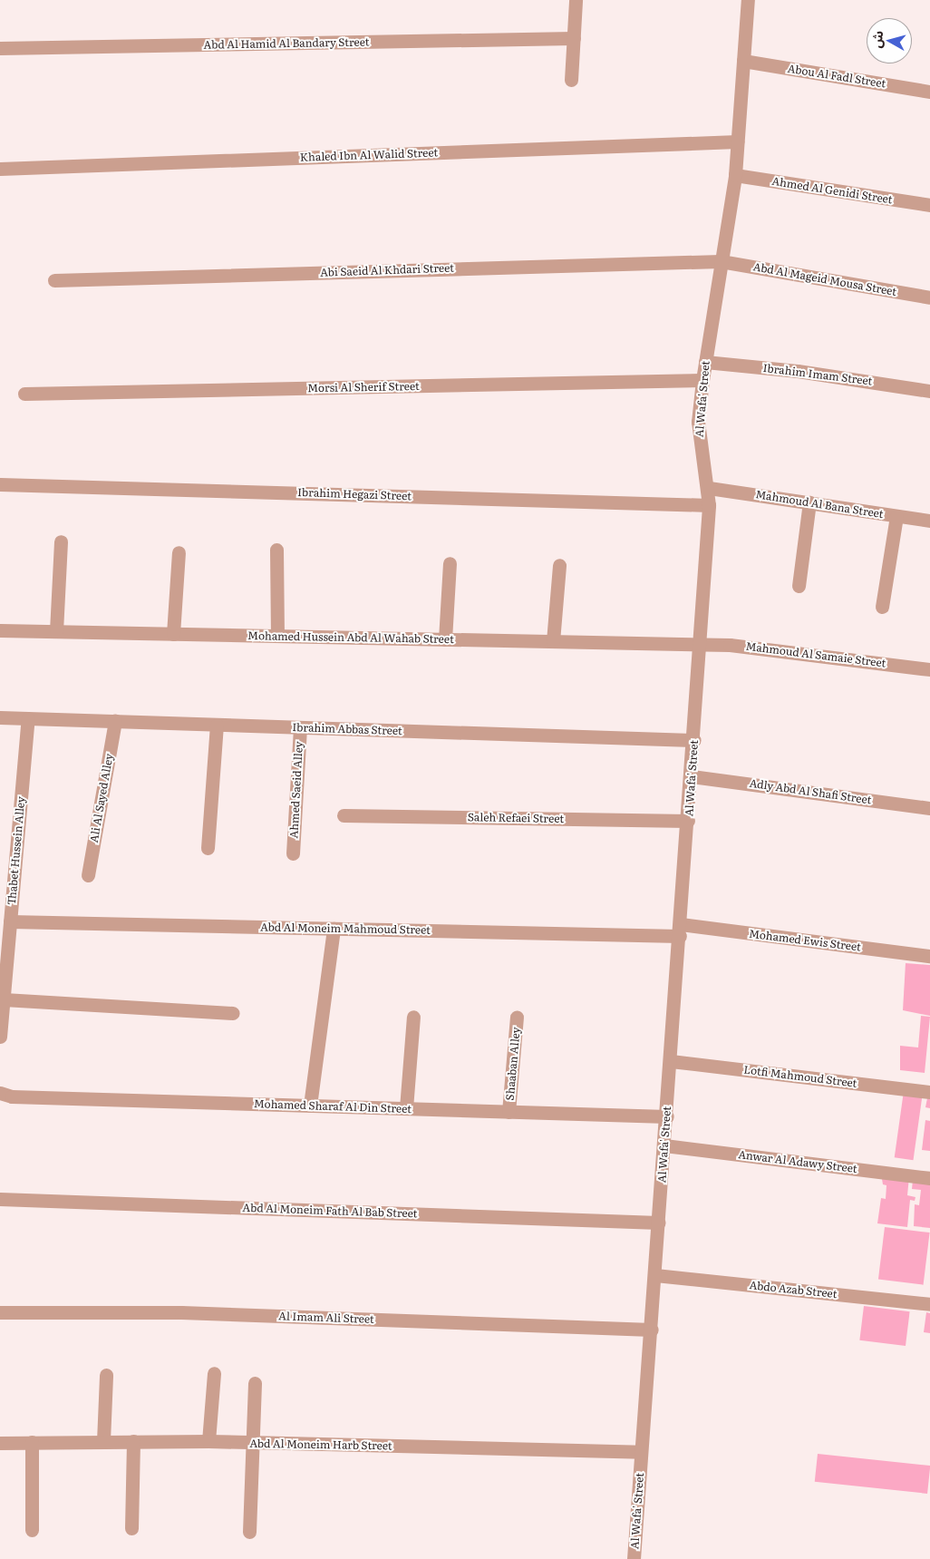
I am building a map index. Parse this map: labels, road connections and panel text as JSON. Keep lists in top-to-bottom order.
{
  "streets": {
    "street": [
      "Abd Al Hamid Al Bandary Street",
      "Abou Al Fadl Street",
      "Khaled Ibn Al Walid Street",
      "Ahmed Al Genidi Street",
      "Abi Saeid Al Khdari Street",
      "Abd Al Mageid Mousa Street",
      "Ibrahim Imam Street",
      "Morsi Al Sherif Street",
      "Al Wafa' Street",
      "Ibrahim Hegazi Street",
      "Mahmoud Al Bana Street",
      "Mohamed Hussein Abd Al Wahab Street",
      "Mahmoud Al Samaie Street",
      "Ibrahim Abbas Street",
      "Ahmed Saeid Alley",
      "Adly Abd Al Shafi Street",
      "Ali Al Sayed Alley",
      "Saleh Refaei Street",
      "Thabet Hussein Alley",
      "Abd Al Moneim Mahmoud Street",
      "Mohamed Ewis Street",
      "Shaaban Alley",
      "Lotfi Mahmoud Street",
      "Mohamed Sharaf Al Din Street",
      "Anwar Al Adawy Street",
      "Abd Al Moneim Fath Al Bab Street",
      "Abdo Azab Street",
      "Al Imam Ali Street",
      "Abd Al Moneim Harb Street"
    ]
  },
  "crossings": [
    ["Abou Al Fadl Street", "Al Wafa' Street"],
    ["Khaled Ibn Al Walid Street", "Al Wafa' Street"],
    ["Ahmed Al Genidi Street", "Al Wafa' Street"],
    ["Abi Saeid Al Khdari Street", "Abd Al Mageid Mousa Street"],
    ["Abi Saeid Al Khdari Street", "Al Wafa' Street"],
    ["Abd Al Mageid Mousa Street", "Al Wafa' Street"],
    ["Ibrahim Imam Street", "Al Wafa' Street"],
    ["Morsi Al Sherif Street", "Al Wafa' Street"],
    ["Al Wafa' Street", "Ibrahim Hegazi Street"],
    ["Al Wafa' Street", "Mahmoud Al Bana Street"],
    ["Al Wafa' Street", "Mohamed Hussein Abd Al Wahab Street"],
    ["Al Wafa' Street", "Mahmoud Al Samaie Street"],
    ["Al Wafa' Street", "Ibrahim Abbas Street"],
    ["Al Wafa' Street", "Adly Abd Al Shafi Street"],
    ["Al Wafa' Street", "Saleh Refaei Street"],
    ["Al Wafa' Street", "Abd Al Moneim Mahmoud Street"],
    ["Al Wafa' Street", "Mohamed Ewis Street"],
    ["Al Wafa' Street", "Lotfi Mahmoud Street"],
    ["Al Wafa' Street", "Mohamed Sharaf Al Din Street"],
    ["Al Wafa' Street", "Anwar Al Adawy Street"],
    ["Al Wafa' Street", "Abd Al Moneim Fath Al Bab Street"],
    ["Al Wafa' Street", "Abdo Azab Street"],
    ["Al Wafa' Street", "Al Imam Ali Street"],
    ["Al Wafa' Street", "Abd Al Moneim Harb Street"],
    ["Mohamed Hussein Abd Al Wahab Street", "Mahmoud Al Samaie Street"],
    ["Ibrahim Abbas Street", "Ahmed Saeid Alley"],
    ["Ibrahim Abbas Street", "Ali Al Sayed Alley"],
    ["Ibrahim Abbas Street", "Thabet Hussein Alley"],
    ["Thabet Hussein Alley", "Abd Al Moneim Mahmoud Street"],
    ["Abd Al Moneim Mahmoud Street", "Mohamed Ewis Street"],
    ["Shaaban Alley", "Mohamed Sharaf Al Din Street"]
  ],
  "north": "left"
}
